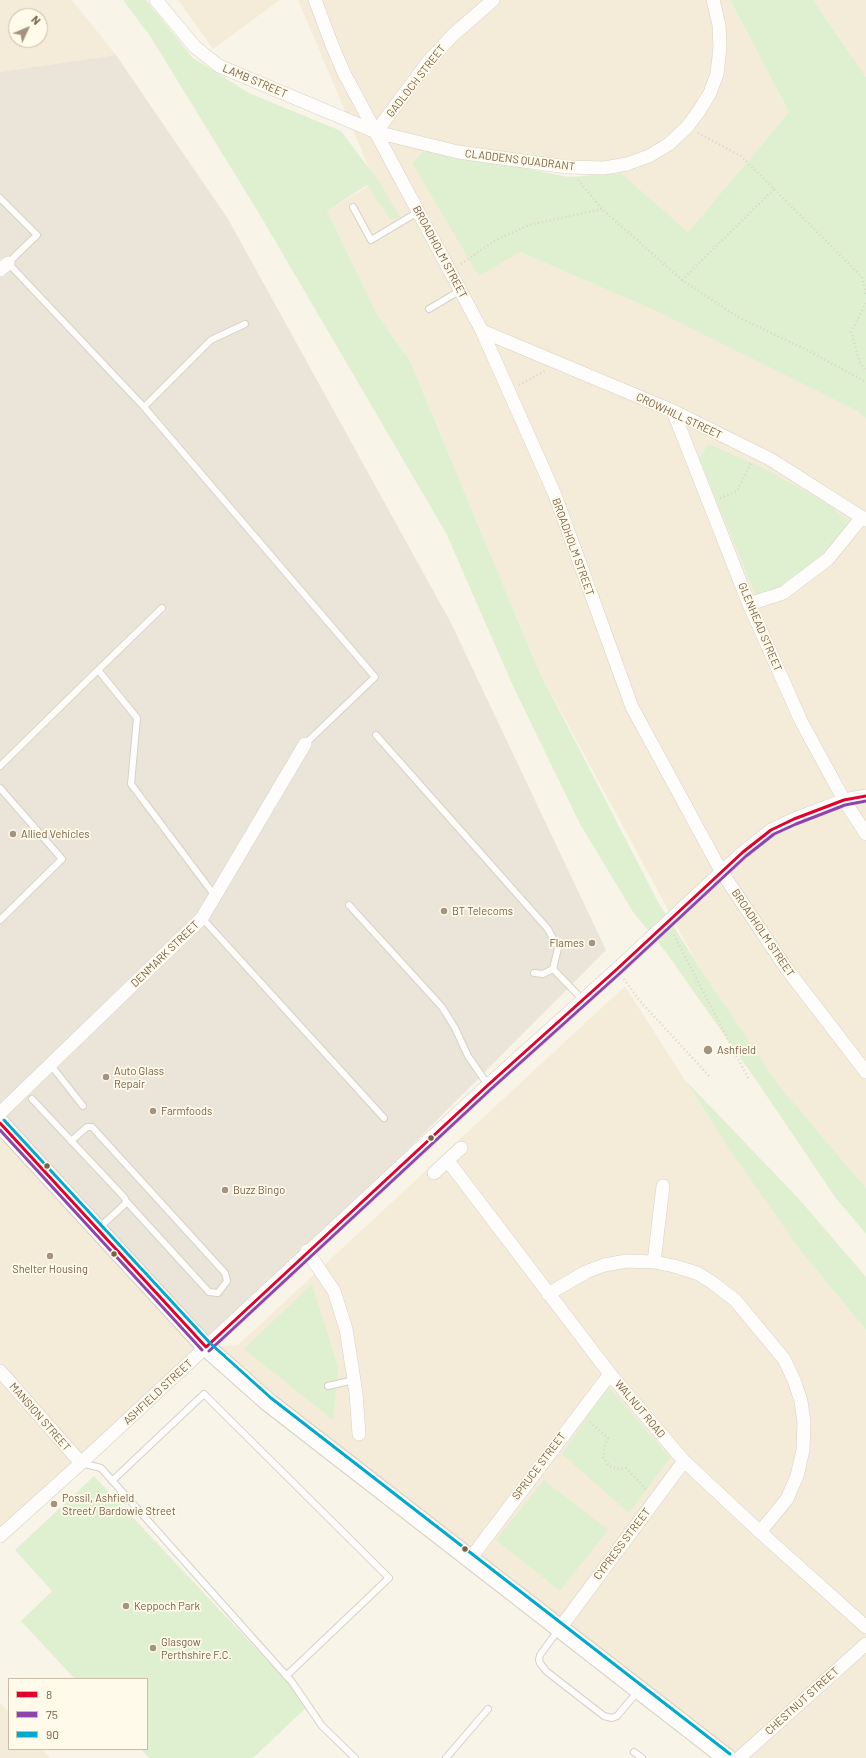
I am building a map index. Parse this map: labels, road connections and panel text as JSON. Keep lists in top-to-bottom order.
{
  "streets": {
    "street": [
      "LAMB STREET",
      "GADLOCH STREET",
      "CLADDENS QUADRANT",
      "BROADHOLM STREET",
      "CROWHILL STREET",
      "GLENHEAD STREET",
      "DENMARK STREET",
      "ASHFIELD STREET",
      "WALNUT ROAD",
      "MANSION STREET",
      "SPRUCE STREET",
      "CYPRESS STREET",
      "CHESTNUT STREET"
    ]
  },
  "crossings": [
    ["LAMB STREET", "GADLOCH STREET"],
    ["LAMB STREET", "CLADDENS QUADRANT"],
    ["LAMB STREET", "BROADHOLM STREET"],
    ["GADLOCH STREET", "CLADDENS QUADRANT"],
    ["GADLOCH STREET", "BROADHOLM STREET"],
    ["CLADDENS QUADRANT", "BROADHOLM STREET"],
    ["BROADHOLM STREET", "CROWHILL STREET"],
    ["BROADHOLM STREET", "ASHFIELD STREET"],
    ["CROWHILL STREET", "GLENHEAD STREET"],
    ["GLENHEAD STREET", "ASHFIELD STREET"],
    ["ASHFIELD STREET", "MANSION STREET"],
    ["WALNUT ROAD", "SPRUCE STREET"],
    ["WALNUT ROAD", "CYPRESS STREET"]
  ],
  "places": [
    "Allied Vehicles",
    "BT Telecoms",
    "Flames",
    "Ashfield",
    "Auto Glass Repair",
    "Farmfoods",
    "Buzz Bingo",
    "Shelter Housing",
    "Possil, Ashfield Street/ Bardowie Street",
    "Keppoch Park",
    "Glasgow Perthshire F.C."
  ],
  "lines": ["transit line 8", "transit line 75", "transit line 90"],
  "legend": ["8", "75", "90"],
  "north": "top right"
}
